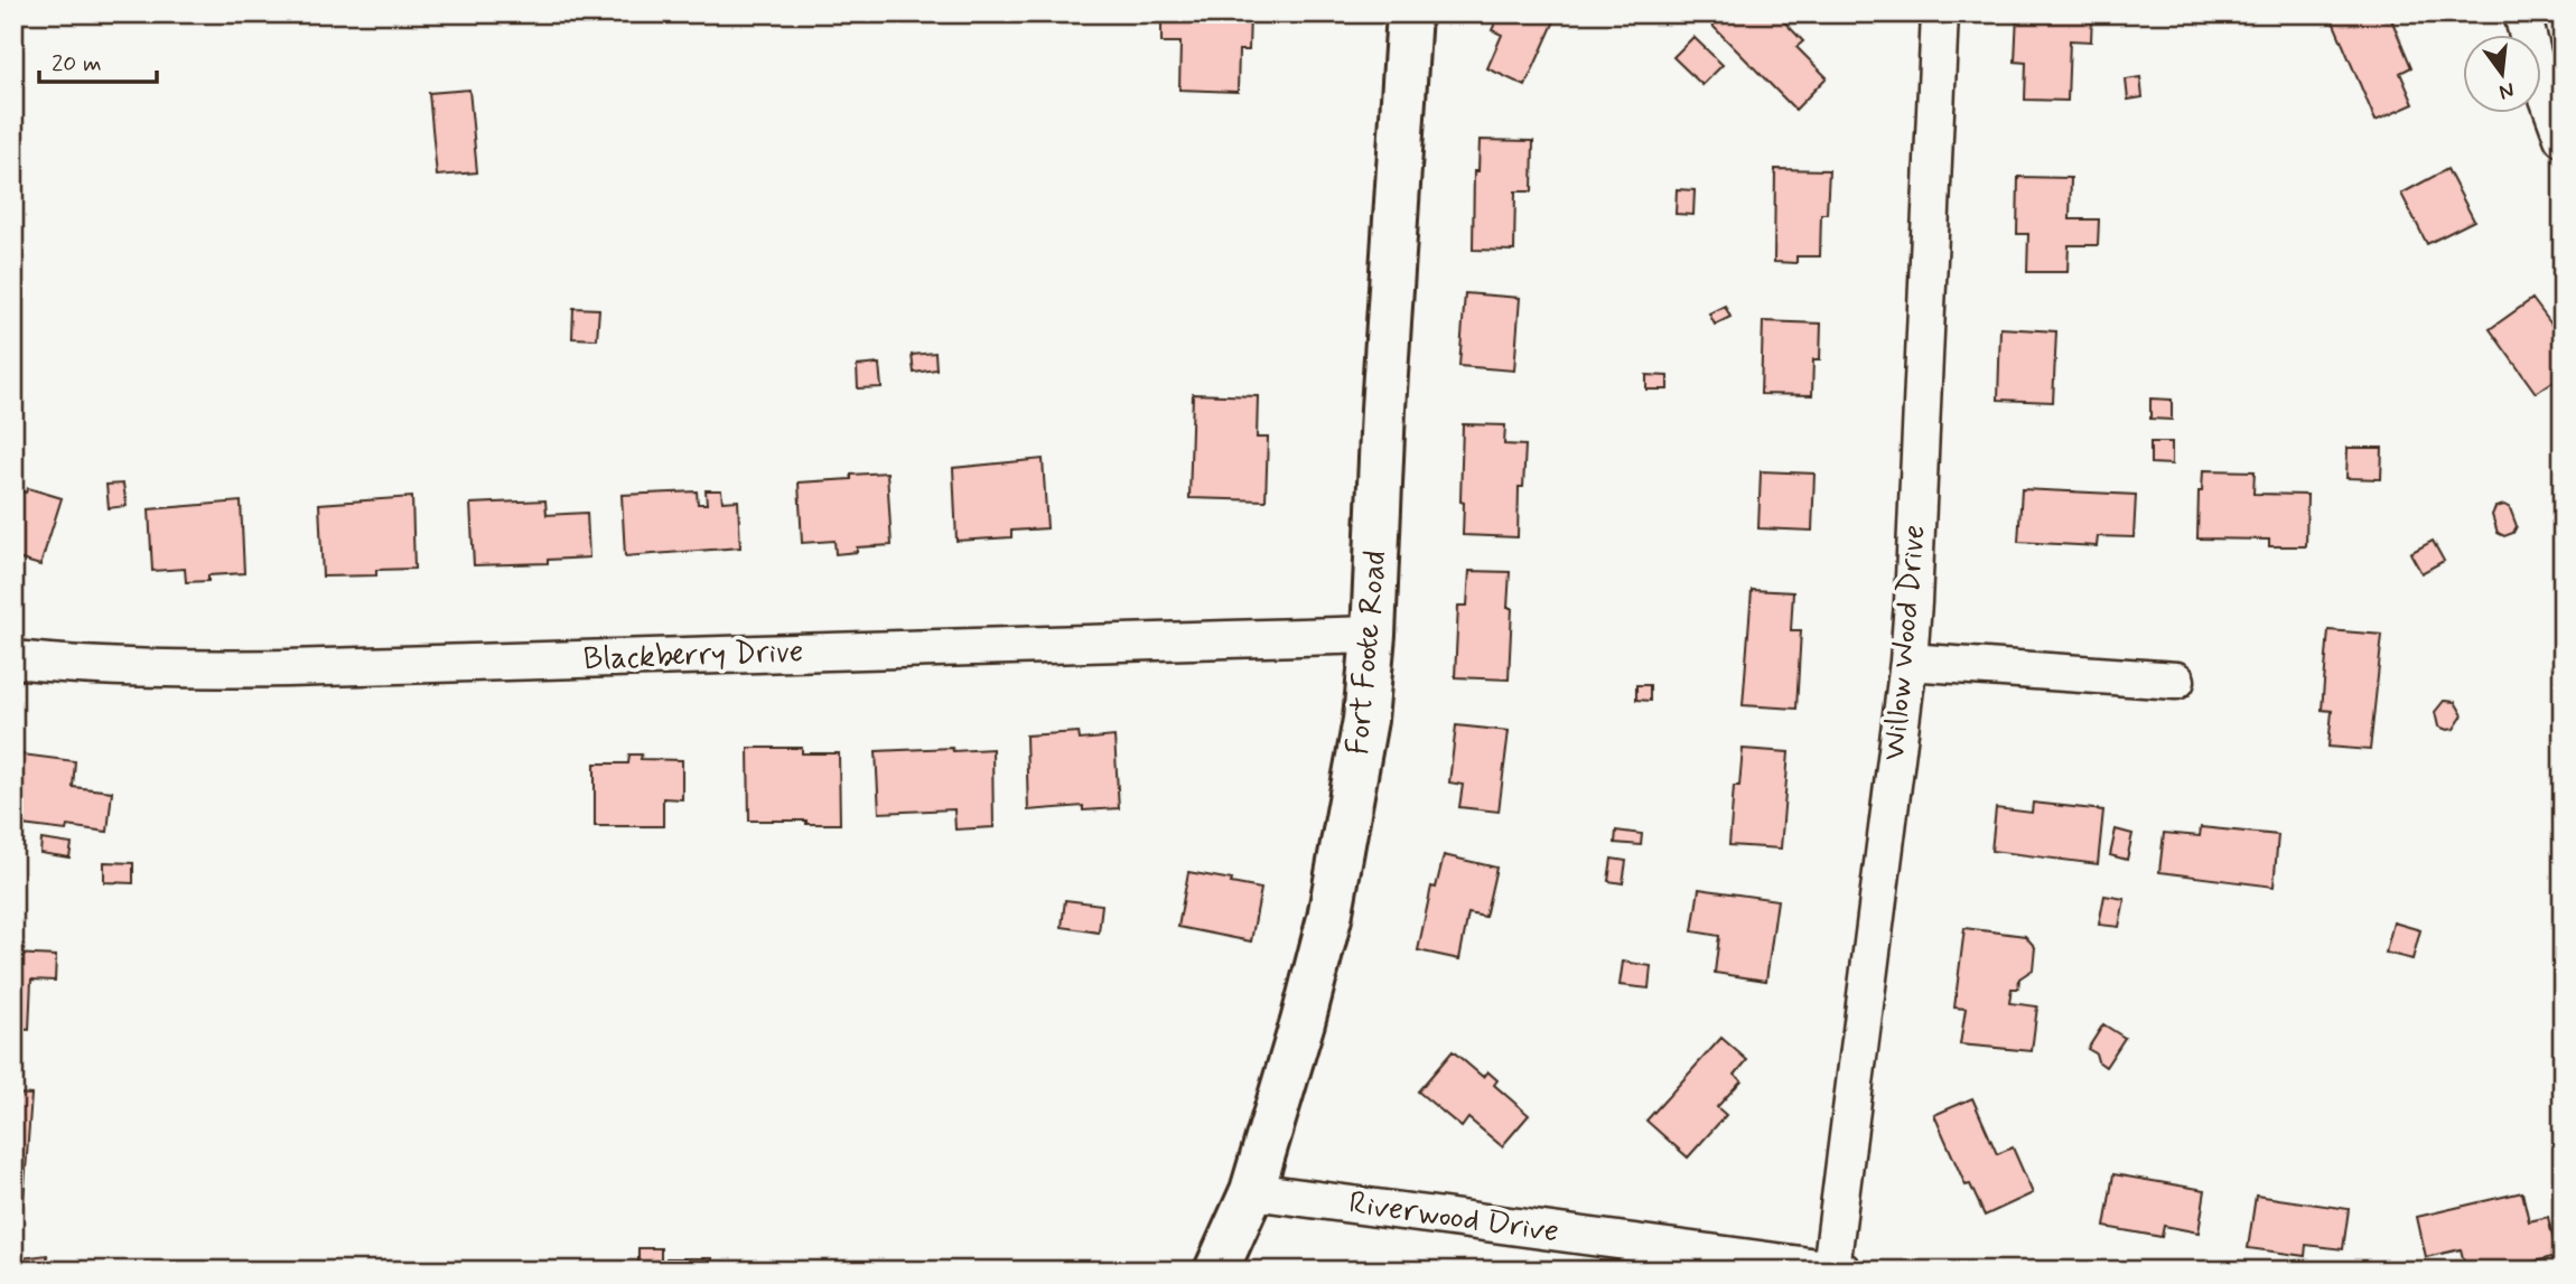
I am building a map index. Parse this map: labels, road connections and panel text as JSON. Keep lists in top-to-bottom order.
{
  "streets": {
    "street": [
      "Willow Wood Drive",
      "Fort Foote Road",
      "Blackberry Drive",
      "Riverwood Drive"
    ]
  },
  "crossings": [
    ["Willow Wood Drive", "Riverwood Drive"],
    ["Fort Foote Road", "Blackberry Drive"],
    ["Fort Foote Road", "Riverwood Drive"]
  ],
  "scale_bar": "20 m",
  "north": "bottom"
}
